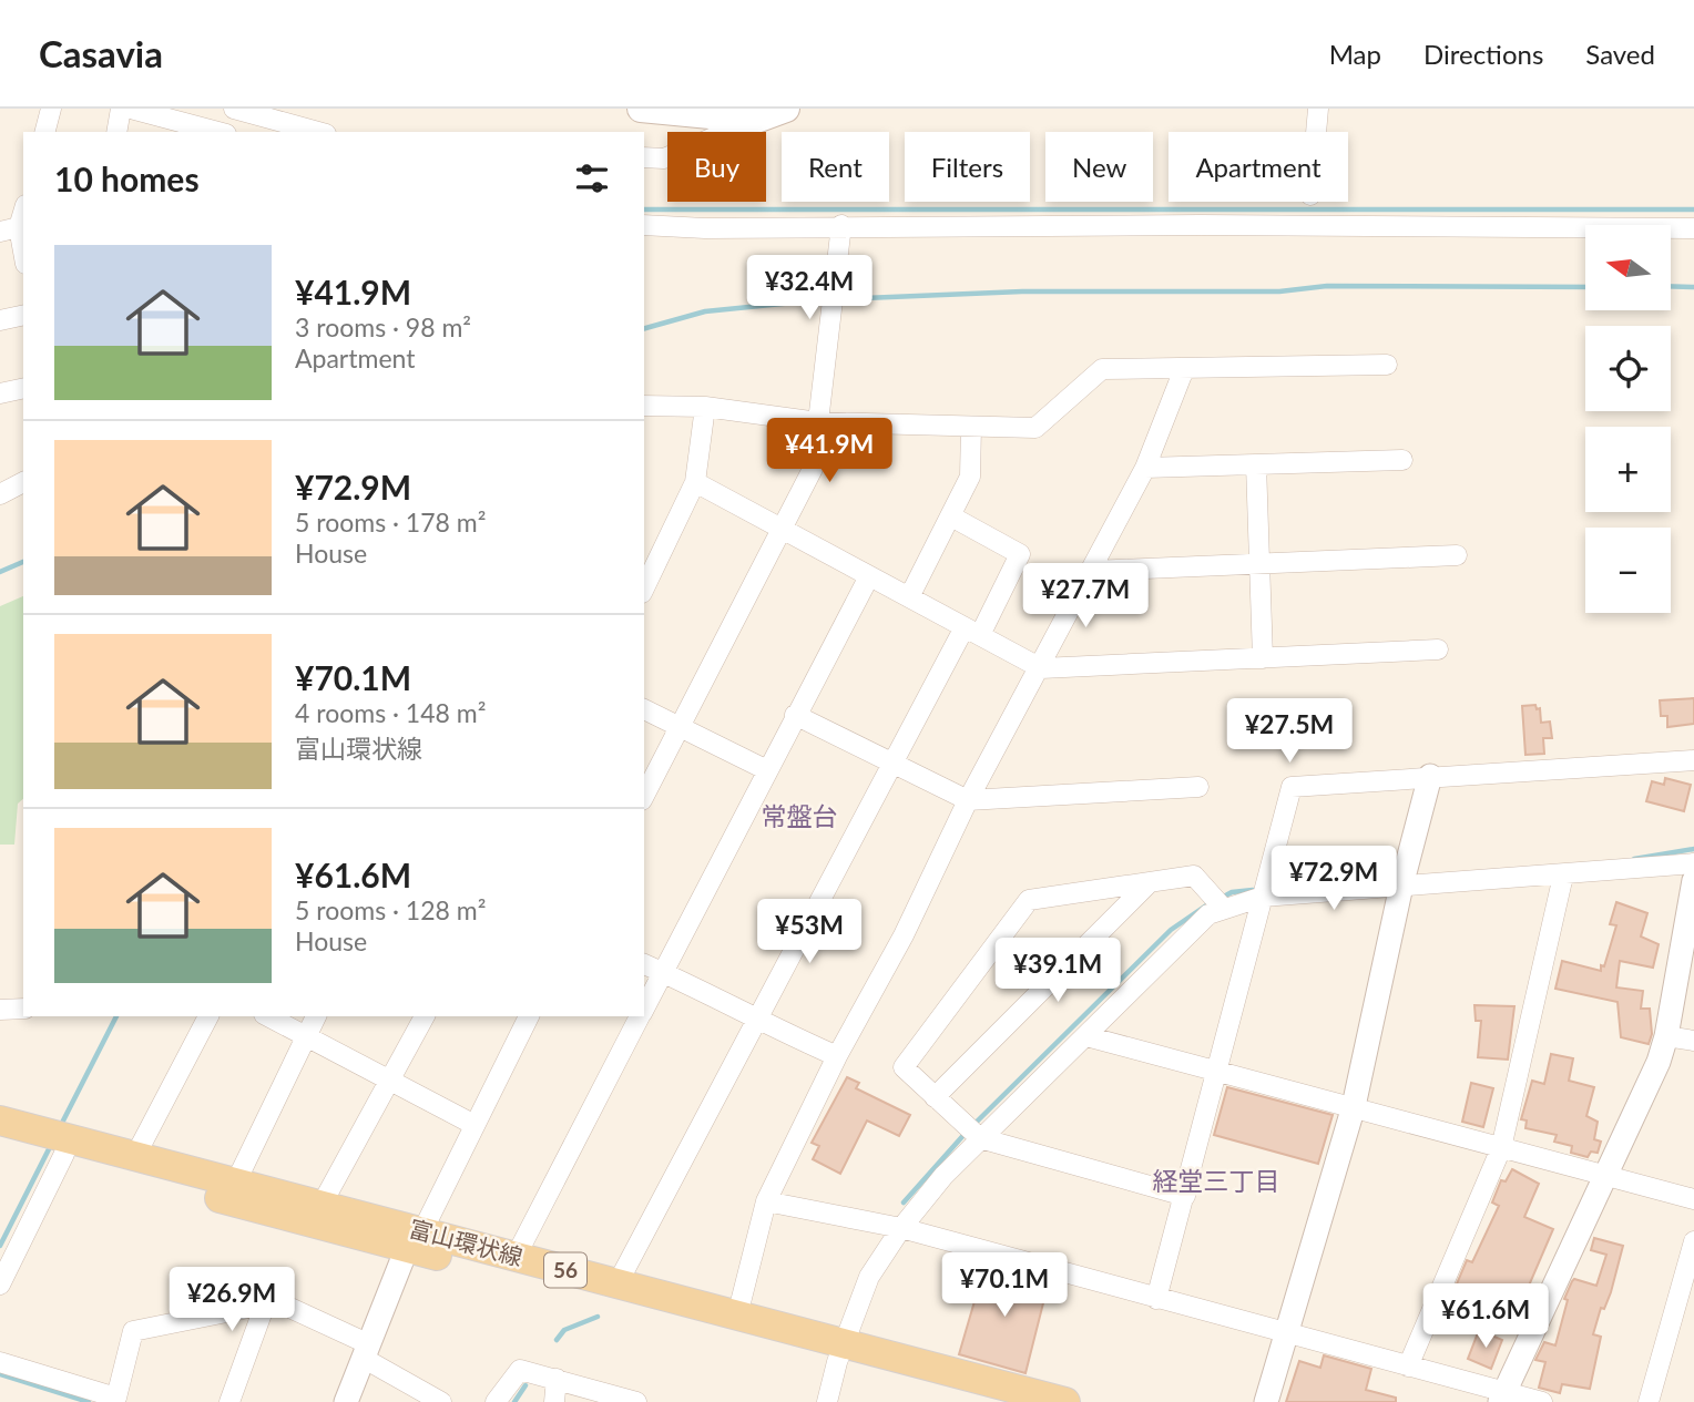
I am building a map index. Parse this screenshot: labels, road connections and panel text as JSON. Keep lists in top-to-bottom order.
{
  "streets": {
    "main road": ["富山環状線", "56"]
  },
  "districts": ["常盤台", "経堂三丁目"],
  "north": "left",
  "page": {
    "header": "Casavia",
    "nav": ["Map", "Directions", "Saved"],
    "chip": [
      "Buy",
      "Rent",
      "Filters",
      "New",
      "Apartment"
    ],
    "heading": "10 homes",
    "map_buttons": ["+", "−"],
    "list": [
      {
        "name": "¥41.9M",
        "note": "3 rooms · 98 m² · Apartment"
      },
      {
        "name": "¥72.9M",
        "note": "5 rooms · 178 m² · House"
      },
      {
        "name": "¥70.1M",
        "note": "4 rooms · 148 m² · 富山環状線"
      },
      {
        "name": "¥61.6M",
        "note": "5 rooms · 128 m² · House"
      }
    ],
    "price": [
      "¥32.4M",
      "¥41.9M",
      "¥27.7M",
      "¥27.5M",
      "¥72.9M",
      "¥53M",
      "¥39.1M",
      "¥70.1M",
      "¥26.9M",
      "¥61.6M"
    ]
  }
}
